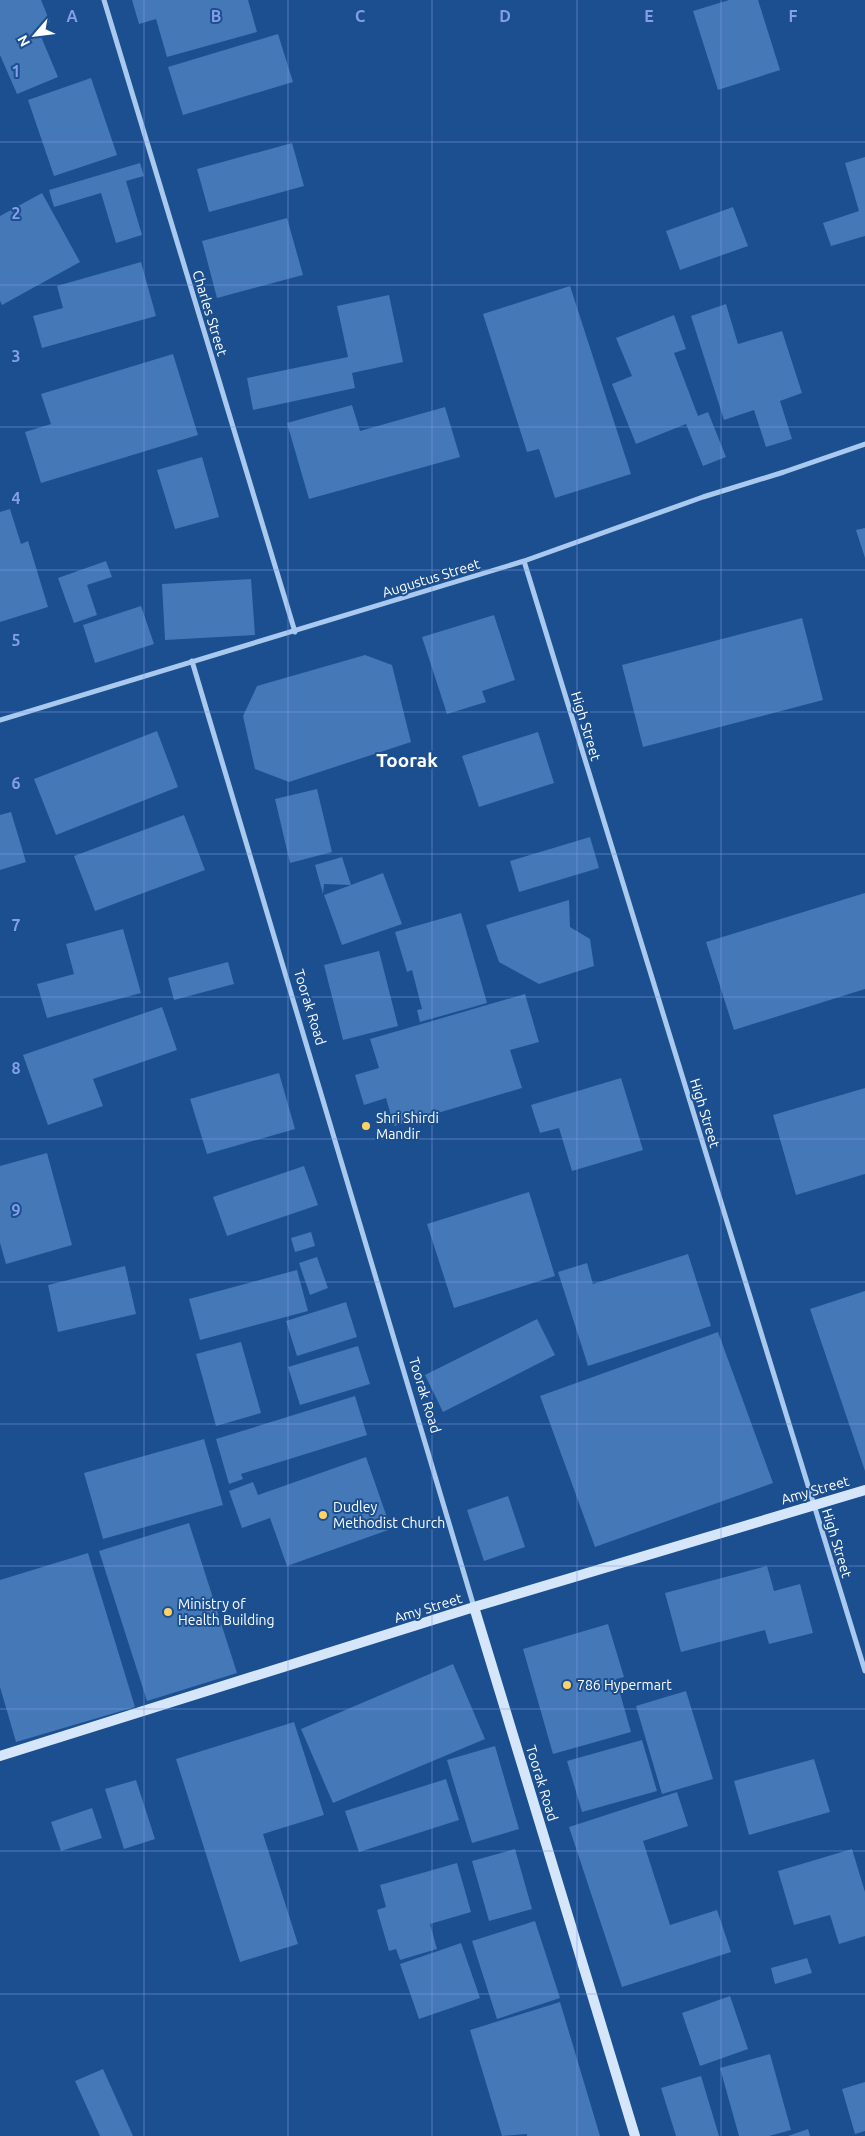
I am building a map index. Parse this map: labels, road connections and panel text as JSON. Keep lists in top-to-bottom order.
{
  "streets": {
    "main road": ["Toorak Road", "Amy Street"],
    "street": ["Charles Street", "Augustus Street", "High Street"]
  },
  "crossings": [
    ["Charles Street", "Augustus Street"],
    ["Augustus Street", "High Street"],
    ["Augustus Street", "Toorak Road"],
    ["High Street", "Amy Street"],
    ["Toorak Road", "Amy Street"]
  ],
  "districts": ["Toorak"],
  "places": [
    "Shri Shirdi Mandir",
    "Dudley Methodist Church",
    "Ministry of Health Building",
    "786 Hypermart"
  ],
  "north": "bottom left",
  "grid": {
    "columns": [
      "A",
      "B",
      "C",
      "D",
      "E",
      "F"
    ],
    "rows": [
      "1",
      "2",
      "3",
      "4",
      "5",
      "6",
      "7",
      "8",
      "9"
    ]
  }
}
